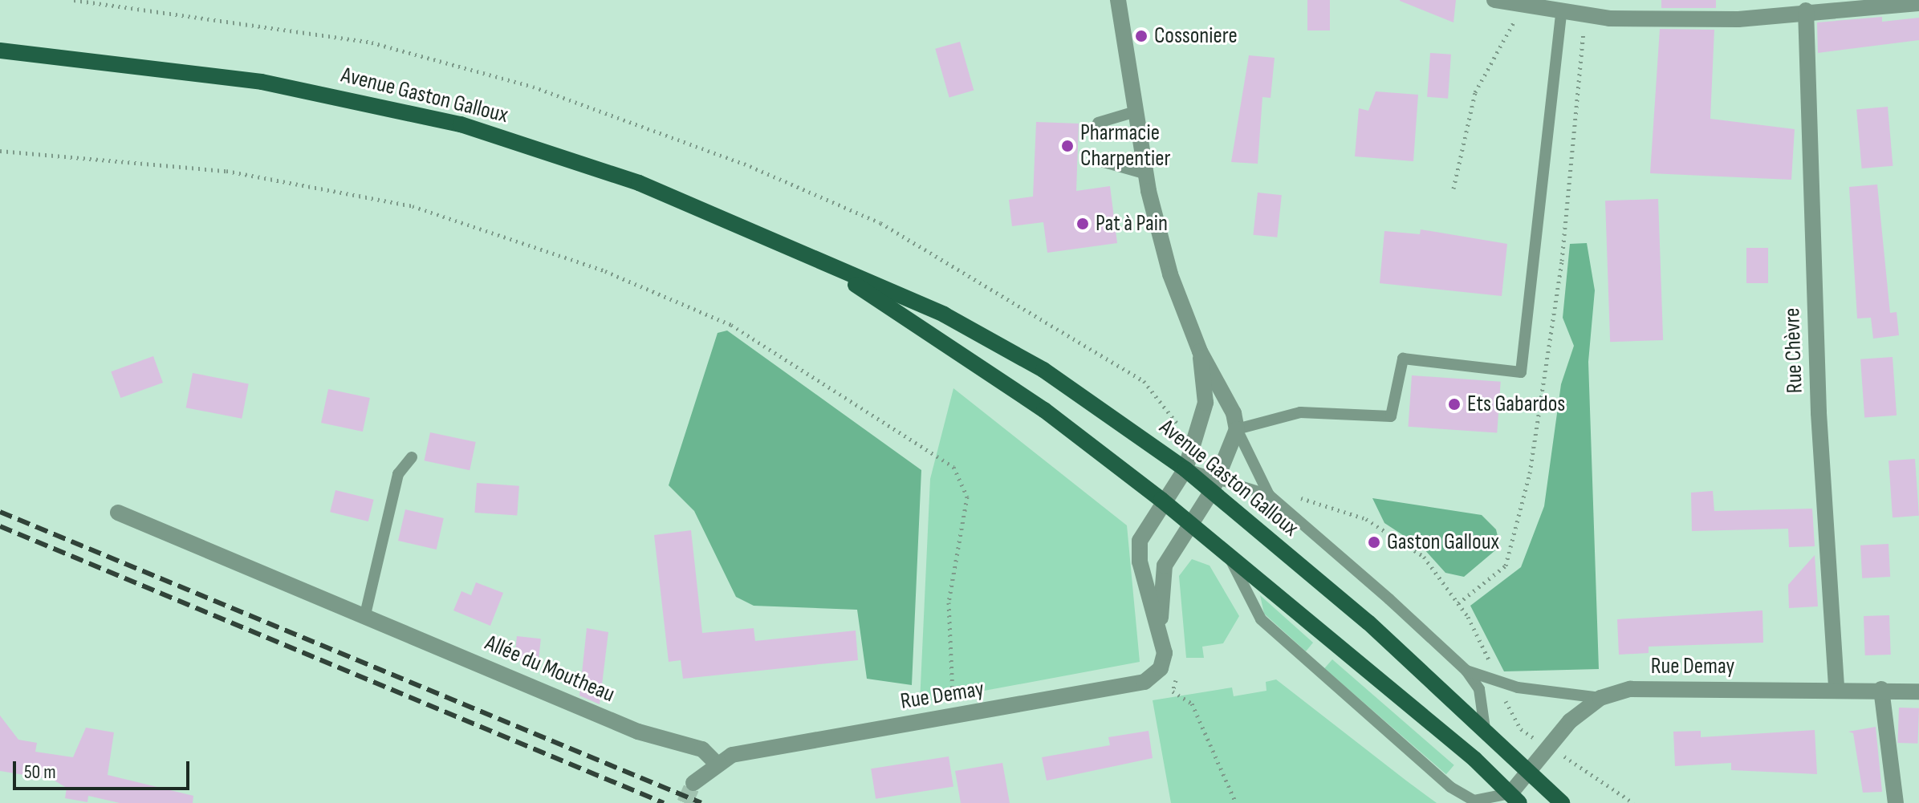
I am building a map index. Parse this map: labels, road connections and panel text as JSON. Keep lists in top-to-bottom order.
{
  "streets": {
    "main road": ["Avenue Gaston Galloux"],
    "street": ["Rue Chèvre", "Rue Demay", "Allée du Moutheau"]
  },
  "crossings": [
    ["Avenue Gaston Galloux", "Rue Demay"],
    ["Rue Chèvre", "Rue Demay"],
    ["Rue Demay", "Allée du Moutheau"]
  ],
  "places": [
    "Cossoniere",
    "Pharmacie Charpentier",
    "Pat à Pain",
    "Ets Gabardos",
    "Gaston Galloux"
  ],
  "scale_bar": "50 m"
}
